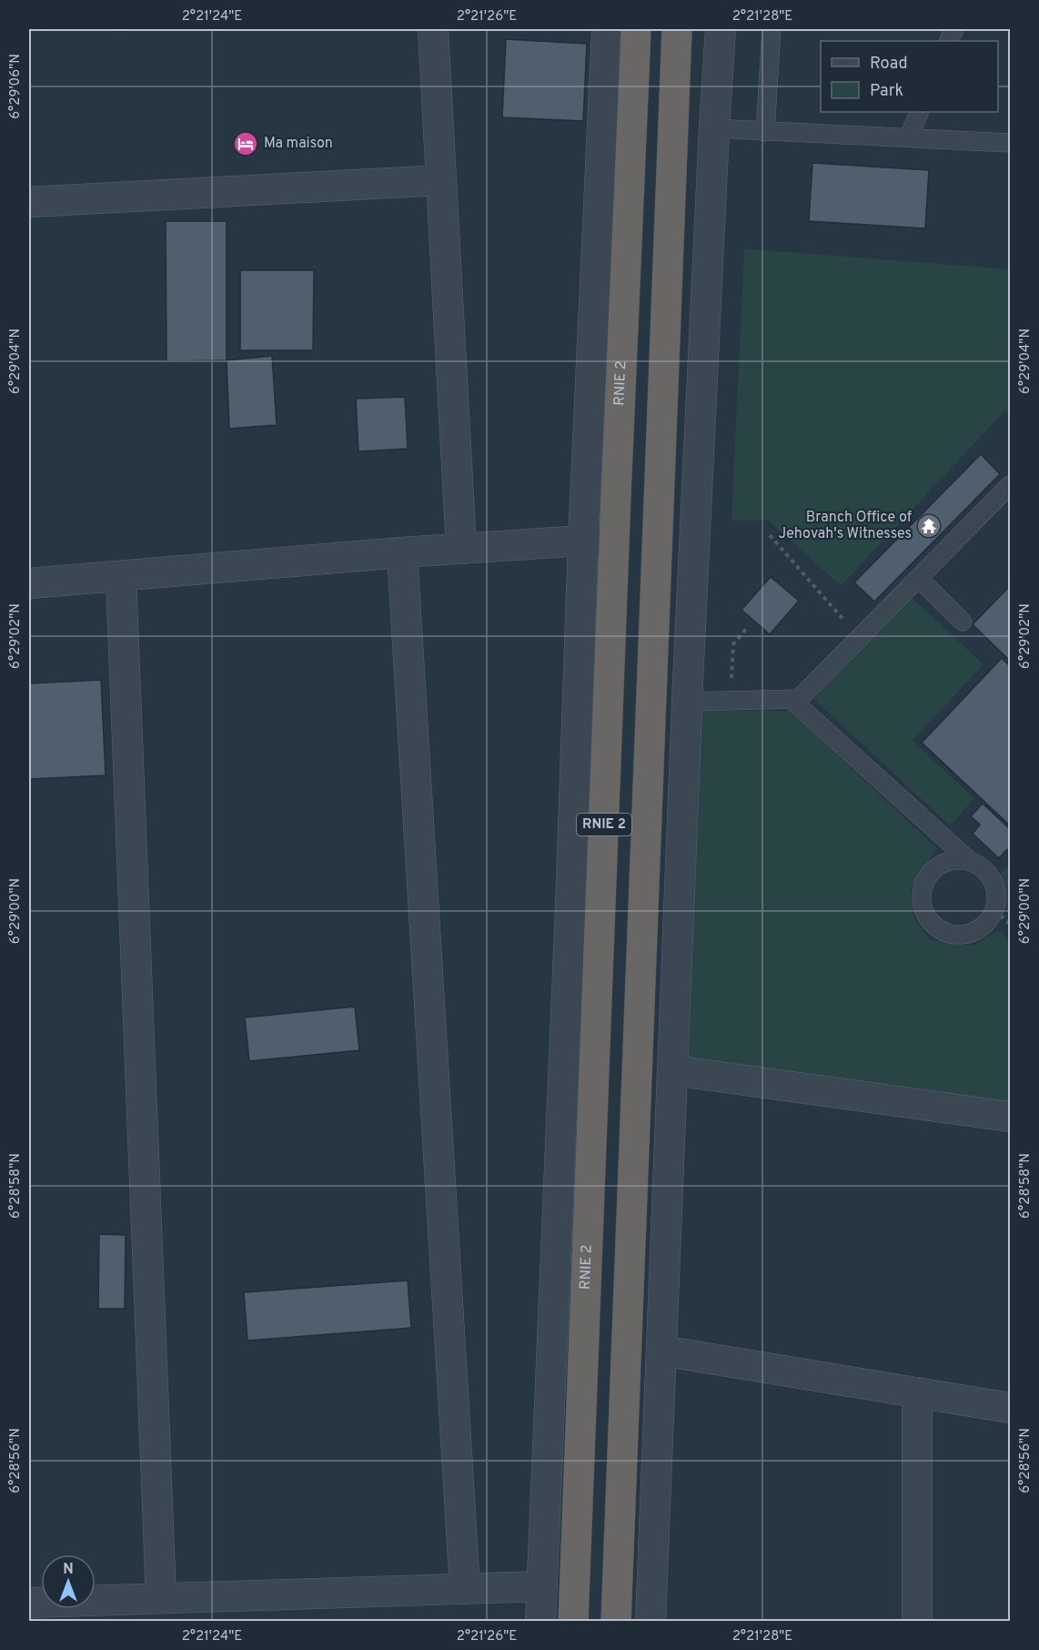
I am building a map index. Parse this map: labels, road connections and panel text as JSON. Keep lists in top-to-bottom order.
{
  "streets": {
    "highway": ["RNIE 2"]
  },
  "places": {
    "hotel": ["Ma maison"],
    "temple": ["Branch Office of Jehovah's Witnesses"]
  },
  "legend": ["Road", "Park"],
  "north": "top",
  "coordinates": [
    "2°21'24\"E",
    "2°21'26\"E",
    "2°21'28\"E",
    "6°29'06\"N",
    "6°29'04\"N",
    "6°29'02\"N",
    "6°29'00\"N",
    "6°28'58\"N",
    "6°28'56\"N"
  ]
}
